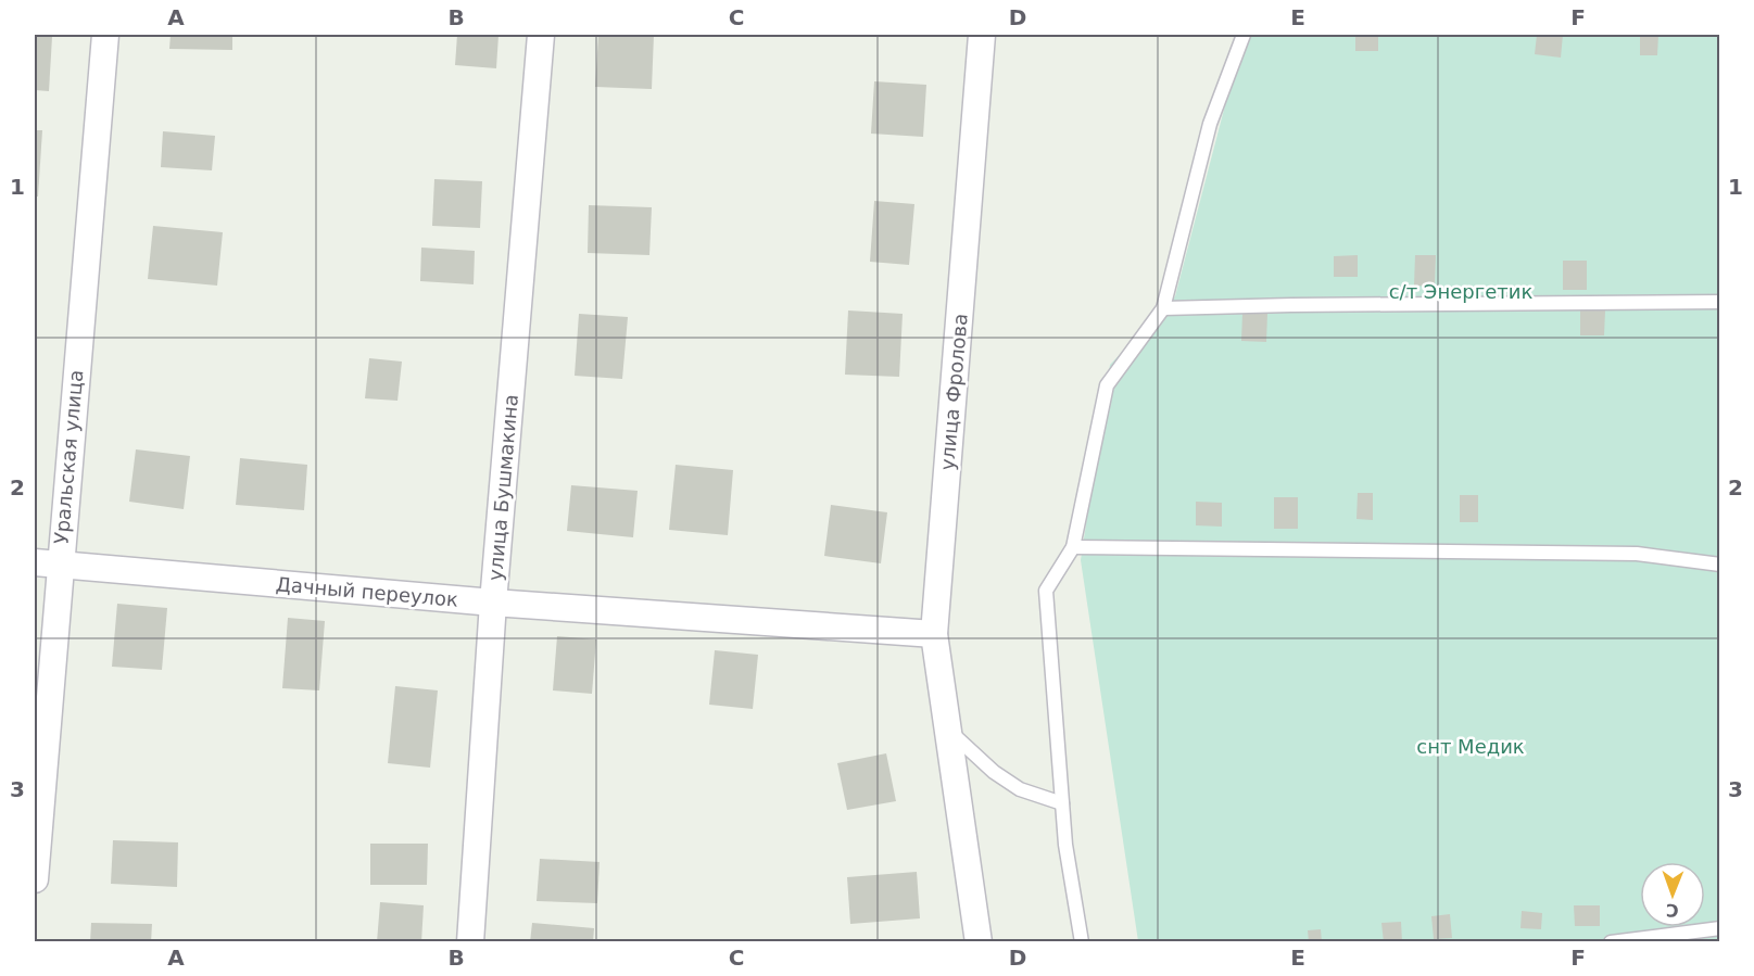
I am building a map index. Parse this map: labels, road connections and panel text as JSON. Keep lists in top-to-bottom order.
{
  "streets": {
    "street": [
      "улица Фролова",
      "Уральская улица",
      "улица Бушмакина",
      "Дачный переулок"
    ]
  },
  "crossings": [
    ["улица Фролова", "Дачный переулок"],
    ["Уральская улица", "Дачный переулок"],
    ["улица Бушмакина", "Дачный переулок"]
  ],
  "parks": ["с/т Энергетик", "снт Медик"],
  "north": "bottom",
  "grid": {
    "columns": [
      "A",
      "B",
      "C",
      "D",
      "E",
      "F"
    ],
    "rows": ["1", "2", "3"]
  }
}
